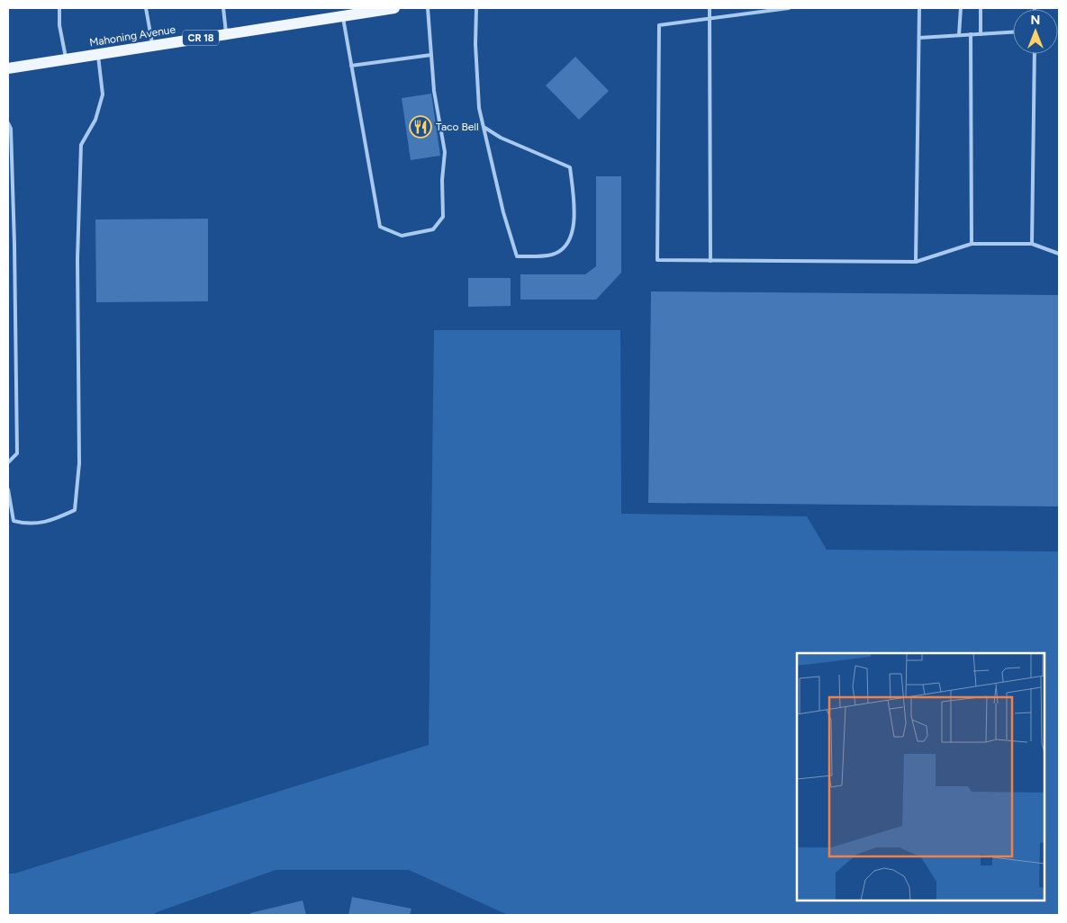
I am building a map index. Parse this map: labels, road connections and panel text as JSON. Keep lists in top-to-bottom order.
{
  "streets": {
    "main road": ["Mahoning Avenue", "CR 18"]
  },
  "places": {
    "restaurant": ["Taco Bell"]
  },
  "north": "top"
}
